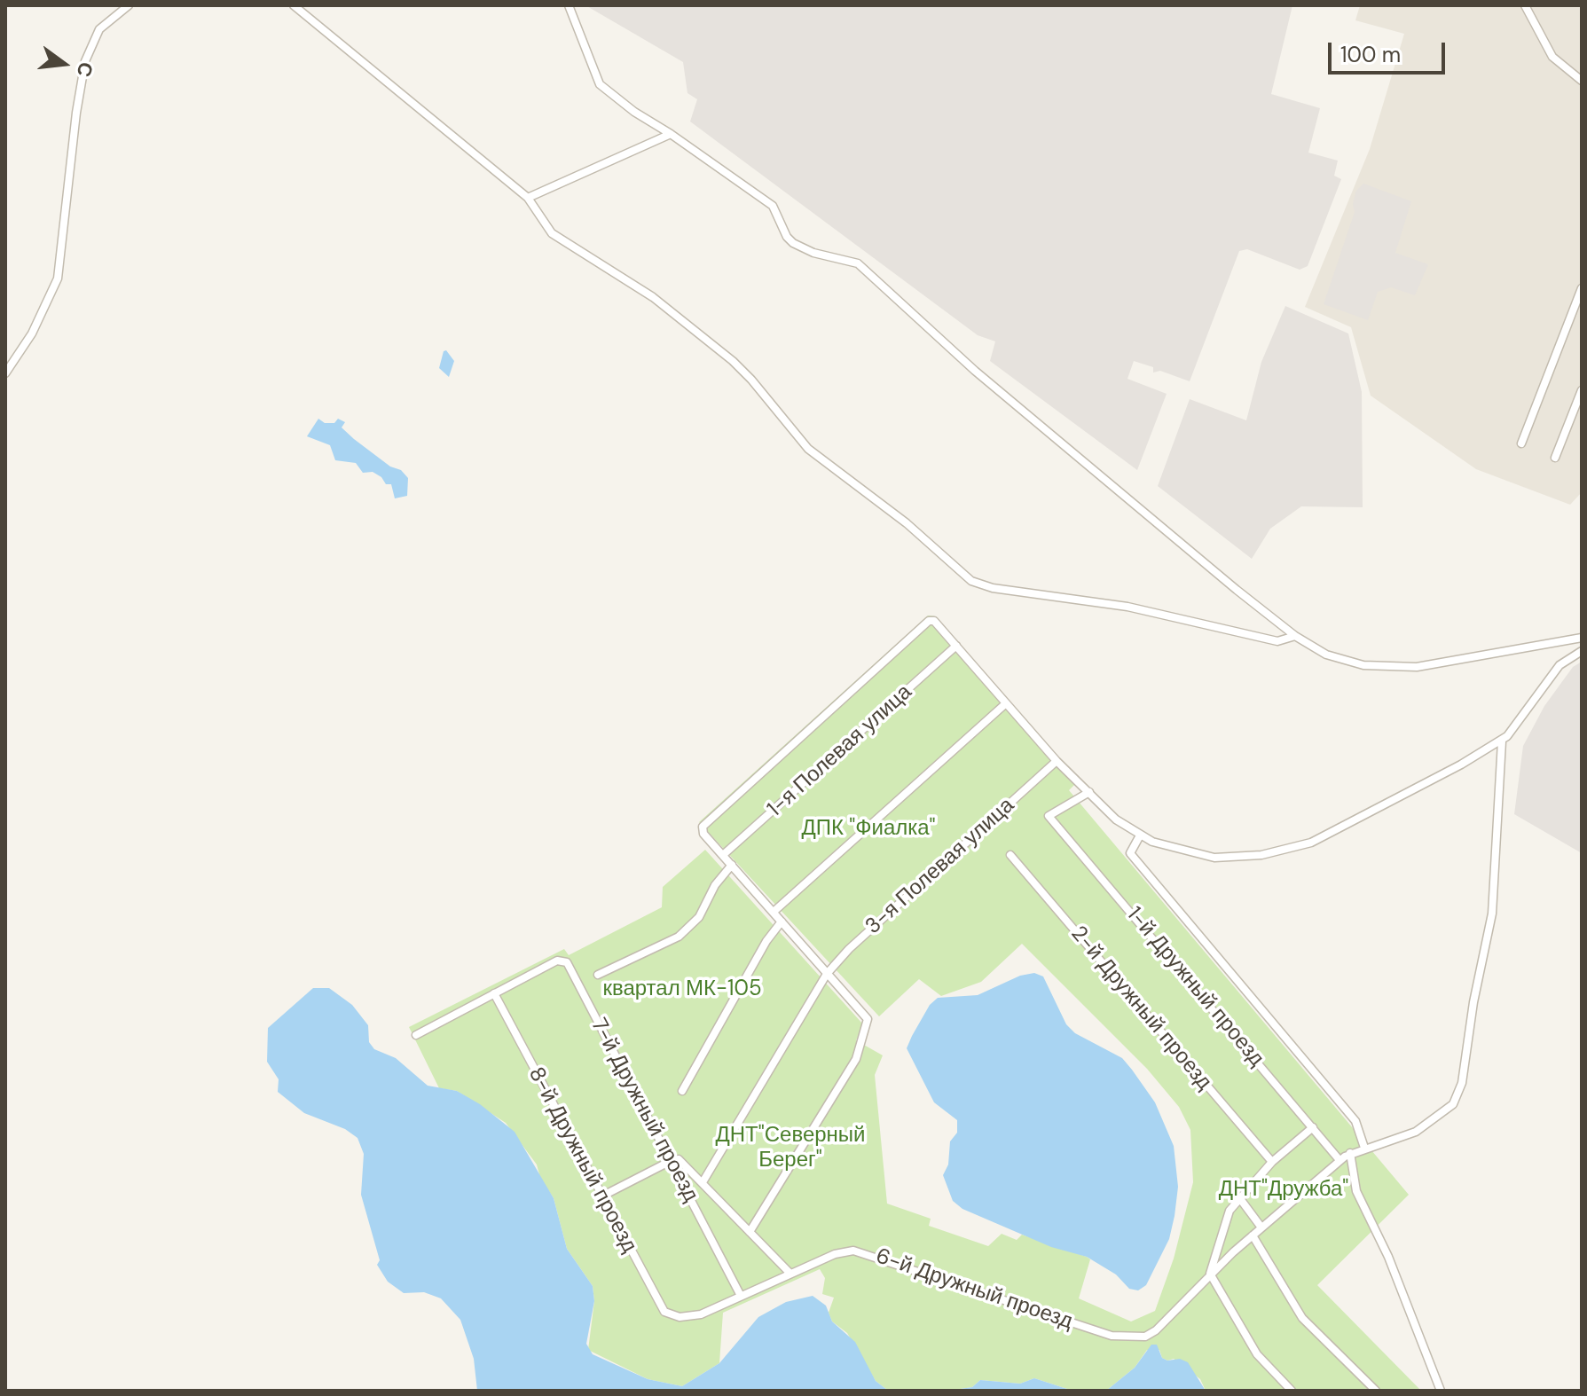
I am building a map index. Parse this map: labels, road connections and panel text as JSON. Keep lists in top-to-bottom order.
{
  "streets": {
    "street": [
      "1-я Полевая улица",
      "3-я Полевая улица",
      "1-й Дружный проезд",
      "2-й Дружный проезд",
      "7-й Дружный проезд",
      "8-й Дружный проезд",
      "6-й Дружный проезд"
    ]
  },
  "crossings": [
    ["7-й Дружный проезд", "8-й Дружный проезд"],
    ["7-й Дружный проезд", "6-й Дружный проезд"],
    ["8-й Дружный проезд", "6-й Дружный проезд"]
  ],
  "parks": [
    "ДПК \"Фиалка\"",
    "квартал МК-105",
    "ДНТ\"Северный Берег\"",
    "ДНТ\"Дружба\""
  ],
  "scale_bar": "100 m",
  "north": "right"
}
